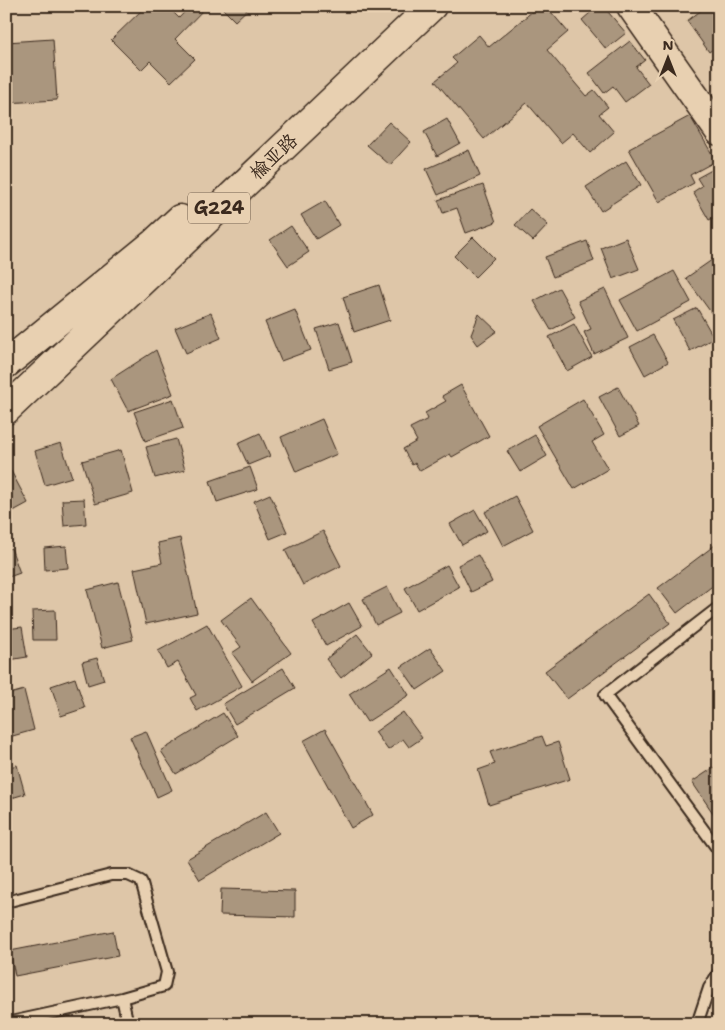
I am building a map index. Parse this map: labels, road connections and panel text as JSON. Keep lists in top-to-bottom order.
{
  "streets": {
    "main road": ["榆亚路", "G224"]
  },
  "north": "top"
}
